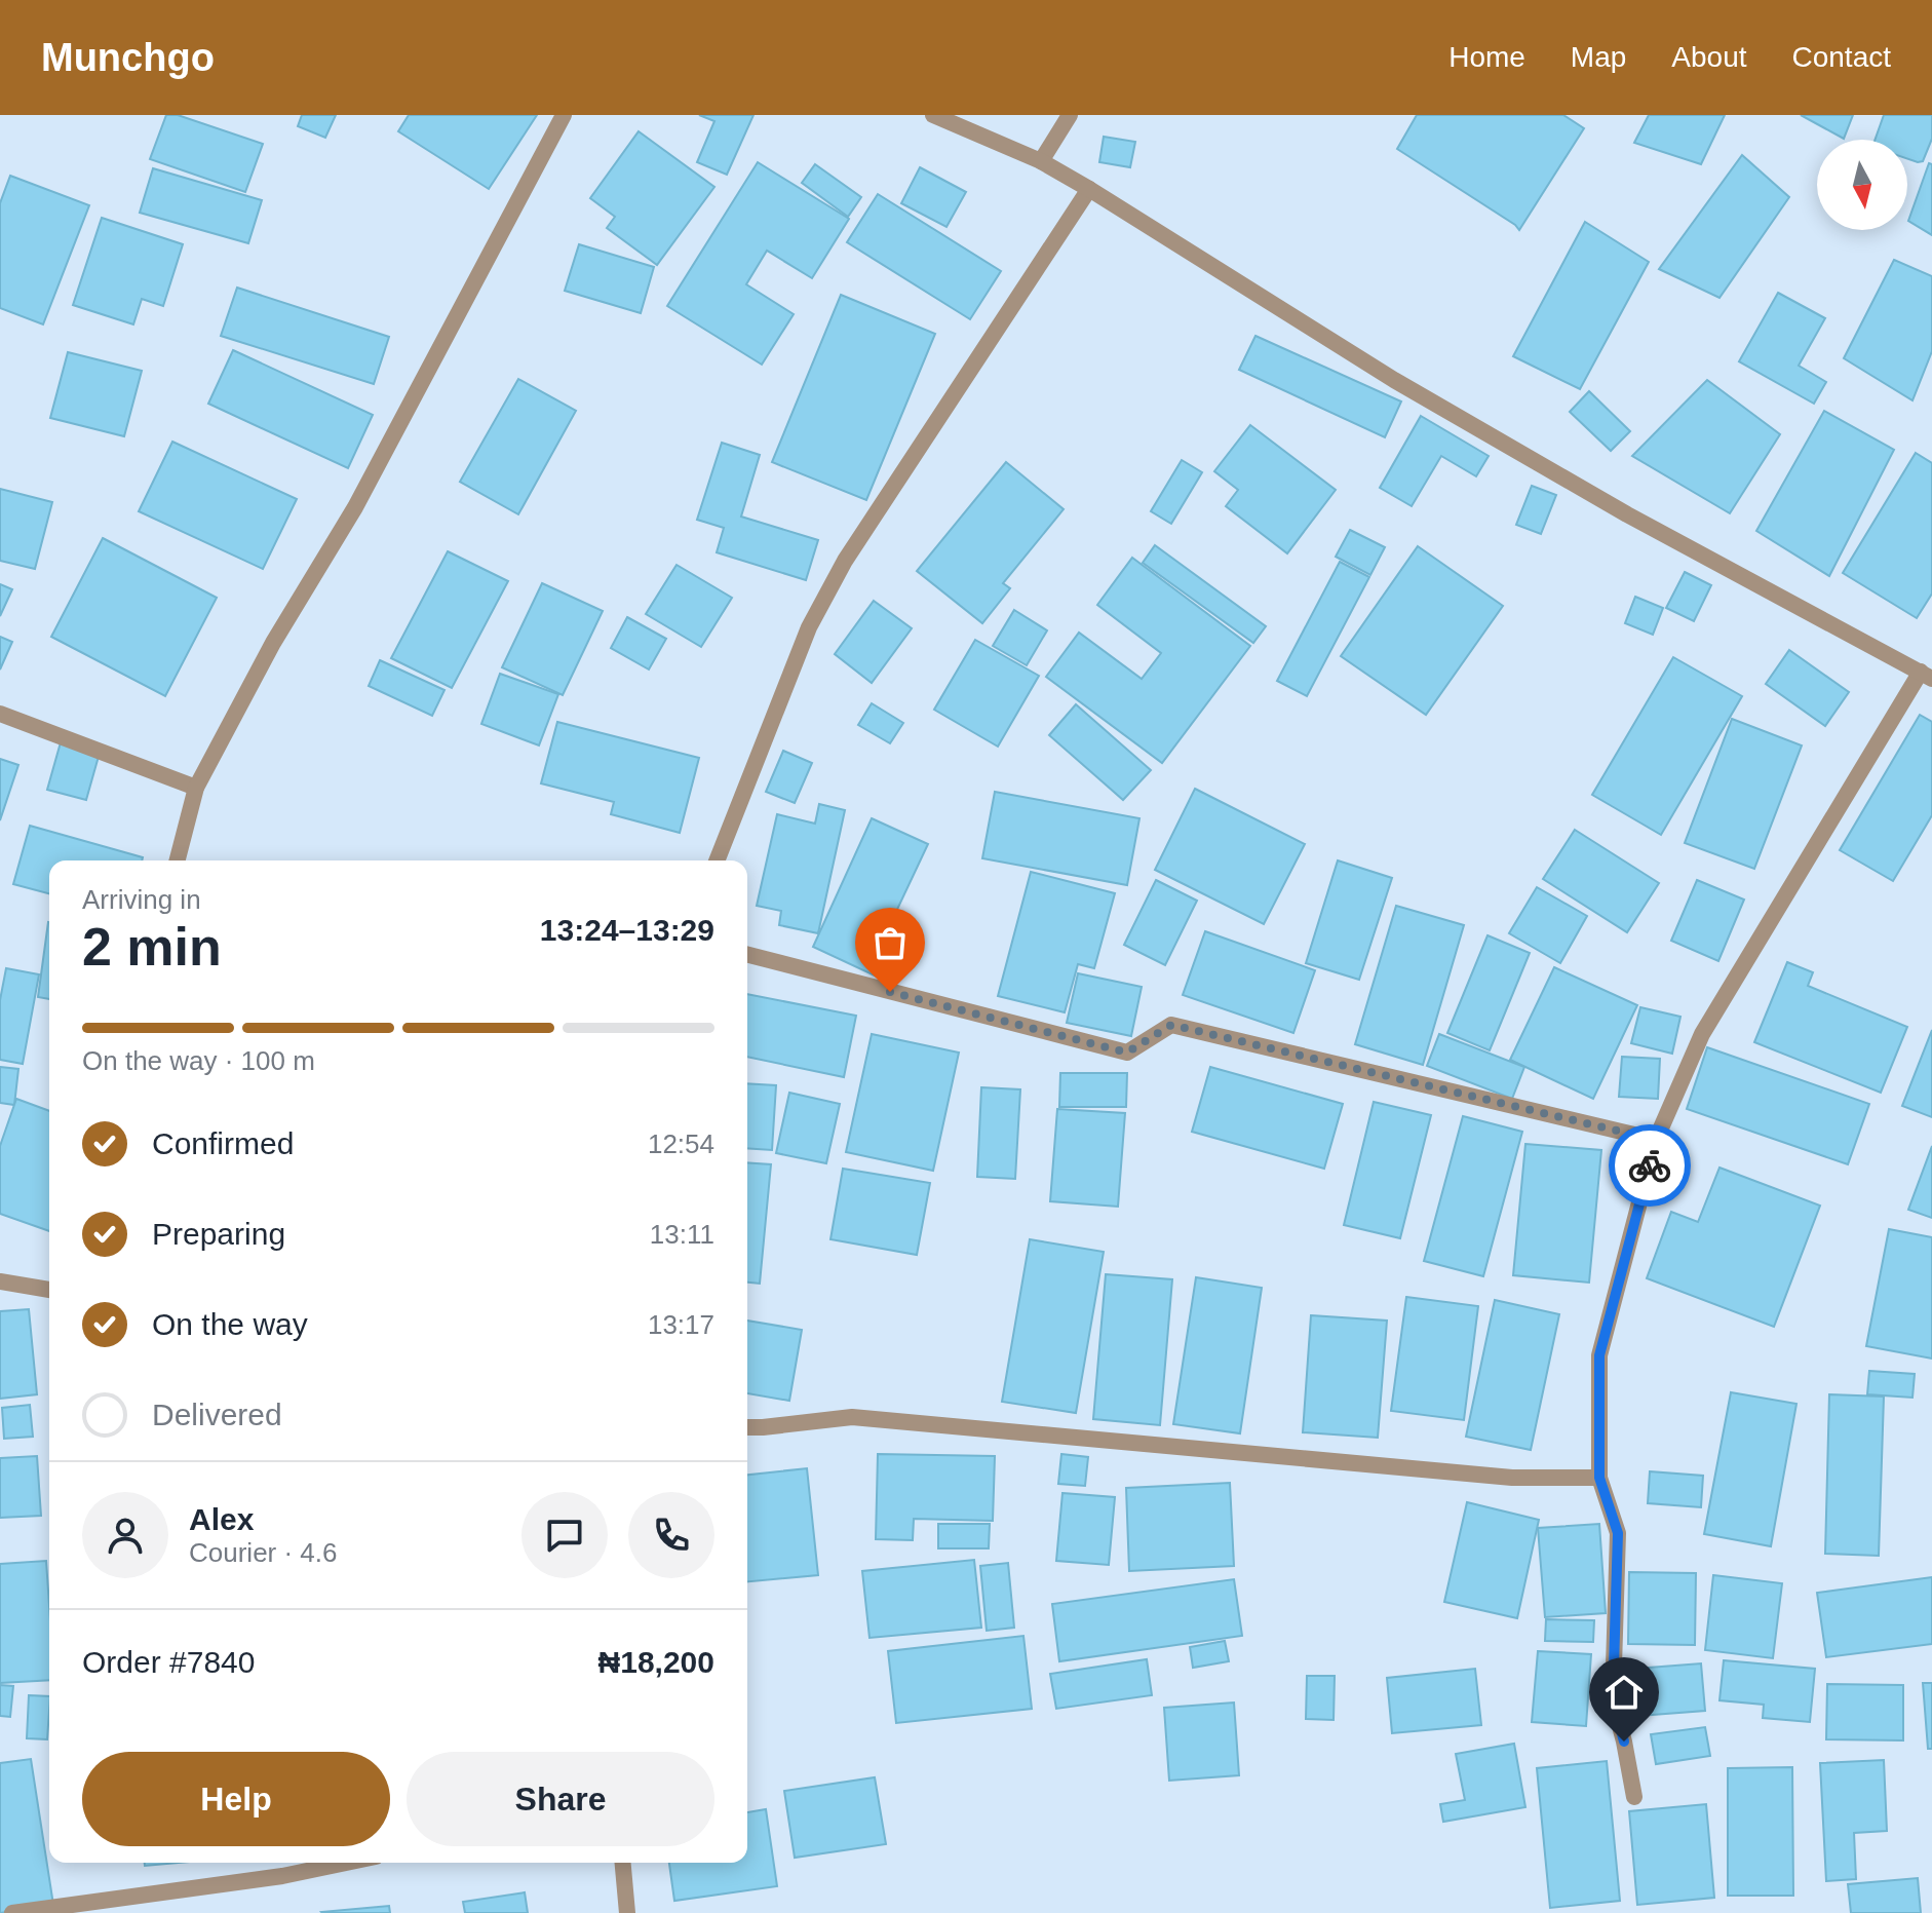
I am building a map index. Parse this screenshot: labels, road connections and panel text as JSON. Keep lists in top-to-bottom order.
{
  "north": "bottom",
  "page": {
    "header": "Munchgo",
    "nav": [
      "Home",
      "Map",
      "About",
      "Contact"
    ],
    "heading": ["2 min", "Arriving in", "13:24–13:29"],
    "panel": [
      "Alex",
      "Courier · 4.6",
      "Order #7840",
      "₦18,200"
    ],
    "bar": "On the way · 100 m",
    "list": [
      ["Confirmed", "12:54"],
      ["Preparing", "13:11"],
      ["On the way", "13:17"],
      "Delivered"
    ],
    "buttons": ["Help", "Share"]
  }
}
